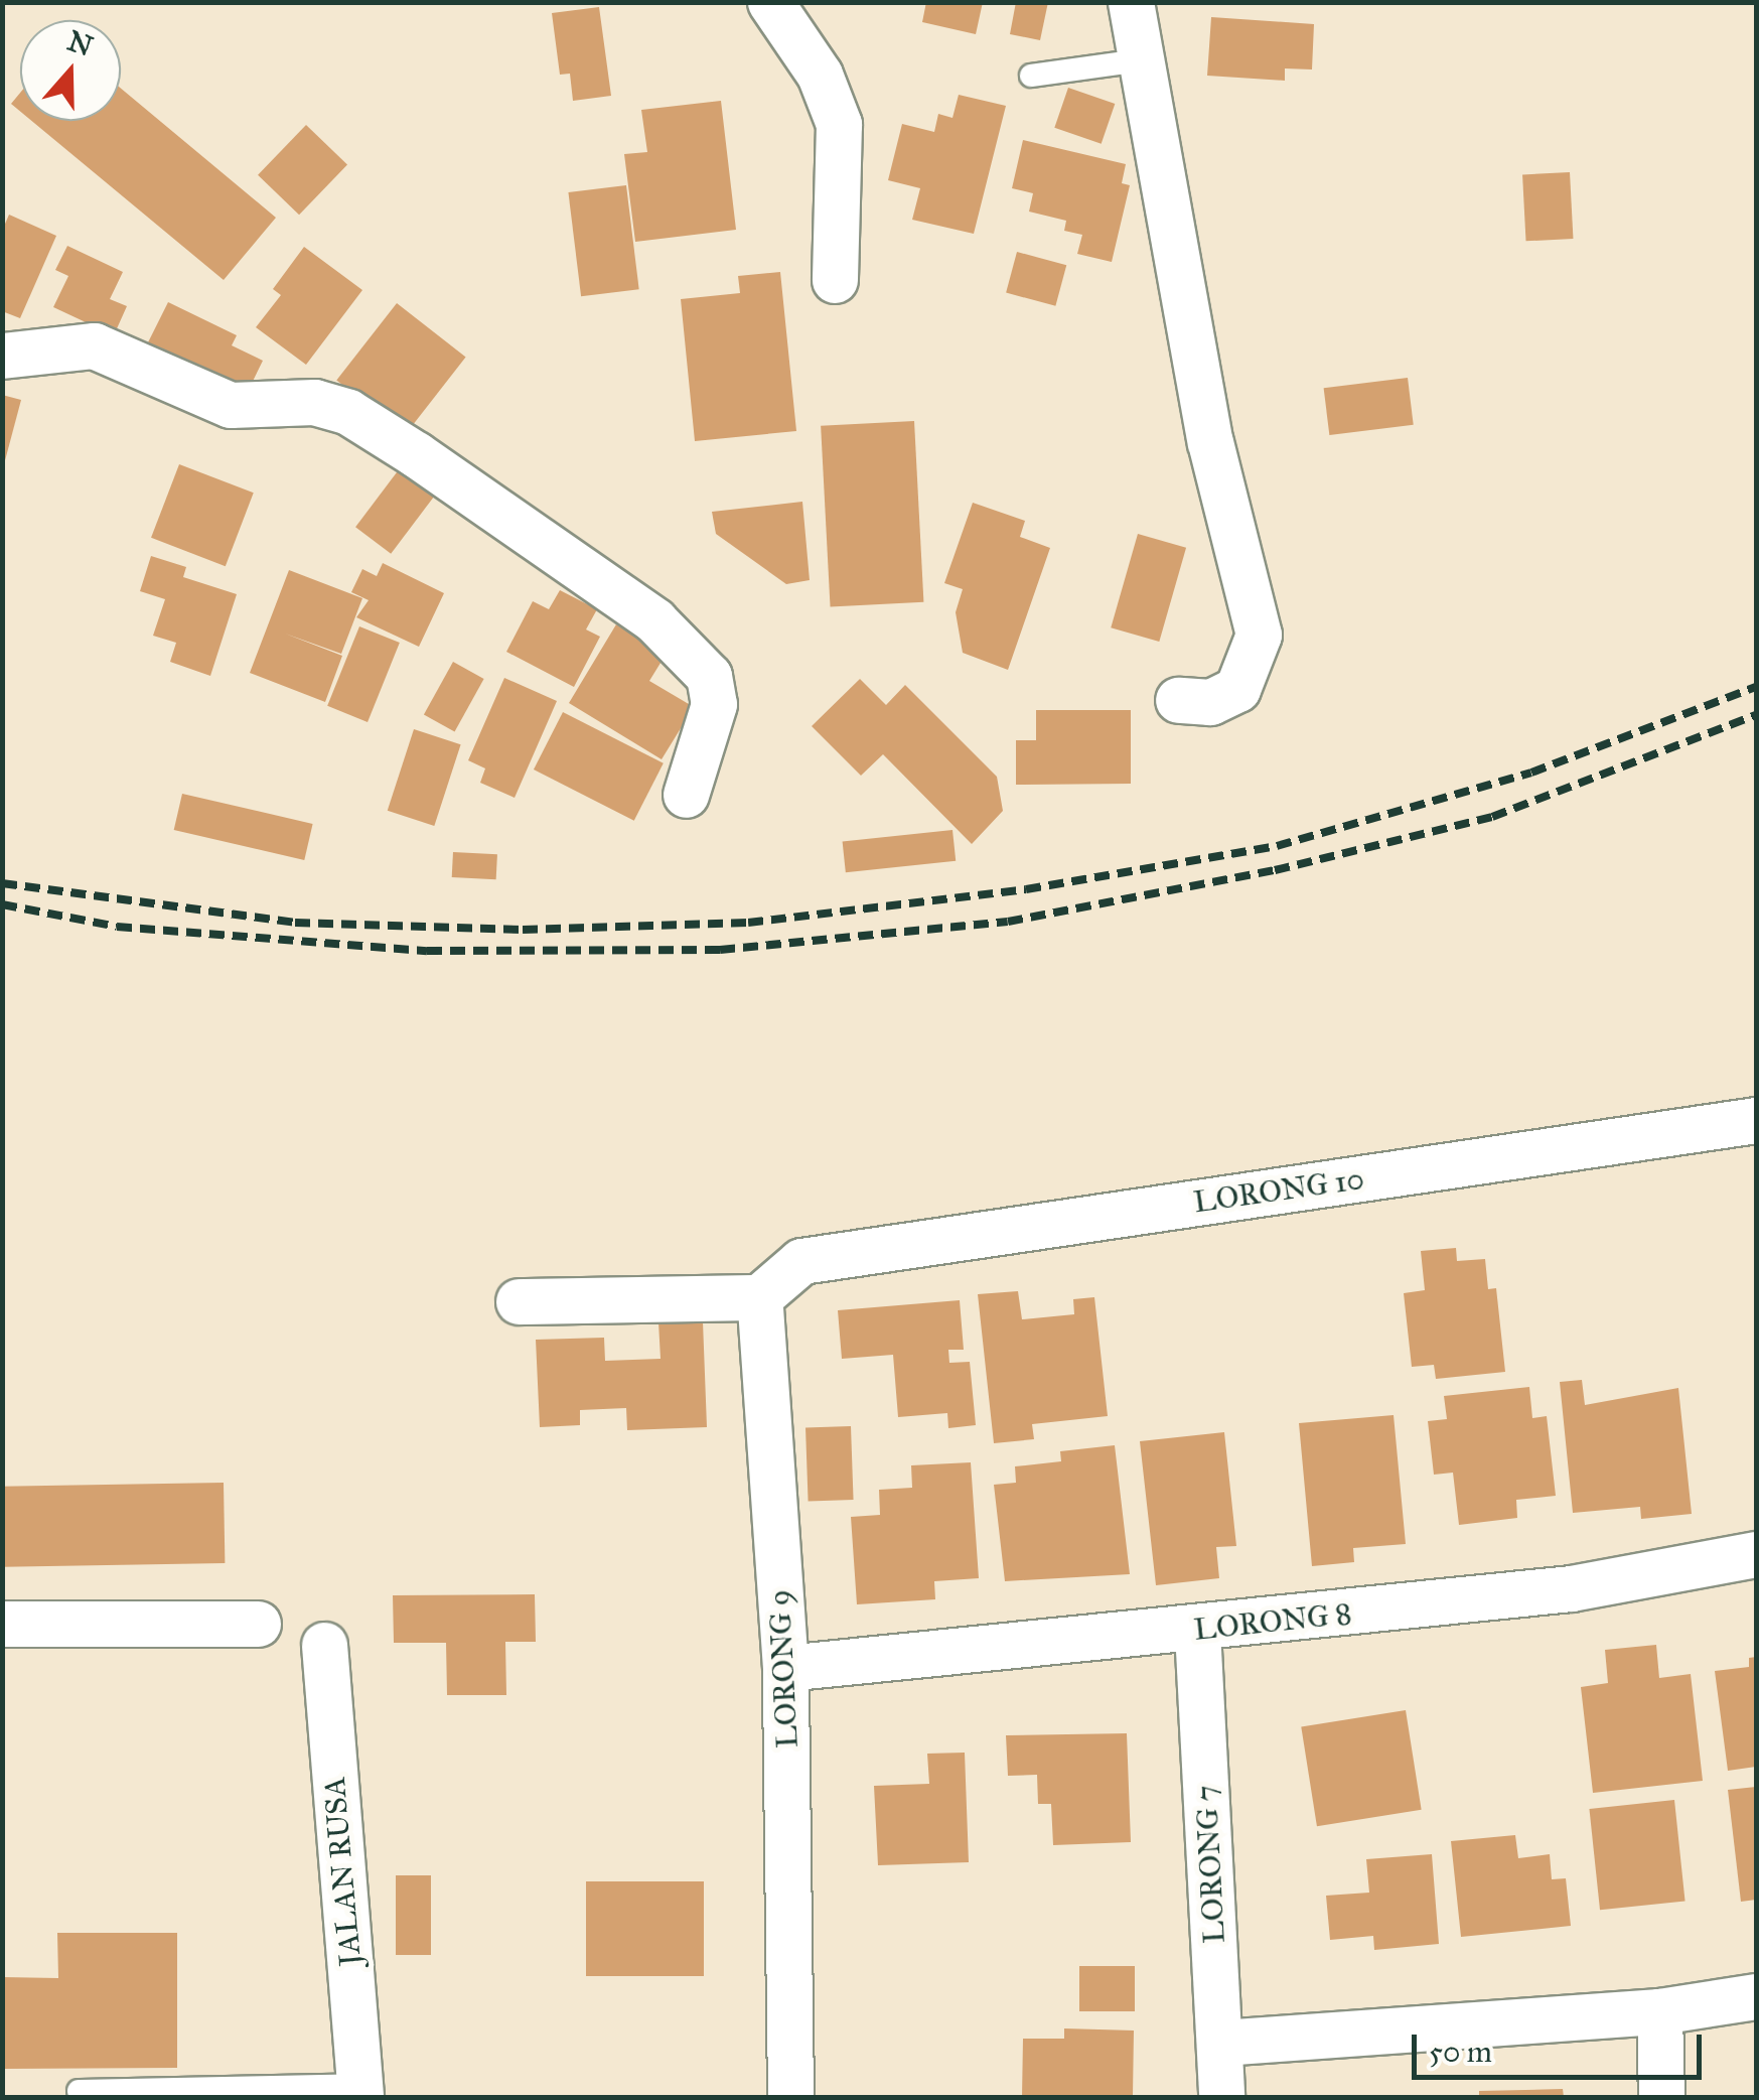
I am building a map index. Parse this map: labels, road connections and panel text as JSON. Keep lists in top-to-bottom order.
{
  "streets": {
    "street": [
      "LORONG 10",
      "LORONG 8",
      "LORONG 9",
      "LORONG 7",
      "JALAN RUSA"
    ]
  },
  "crossings": [
    ["LORONG 10", "LORONG 9"],
    ["LORONG 8", "LORONG 9"],
    ["LORONG 8", "LORONG 7"]
  ],
  "scale_bar": "50 m",
  "north": "top"
}
